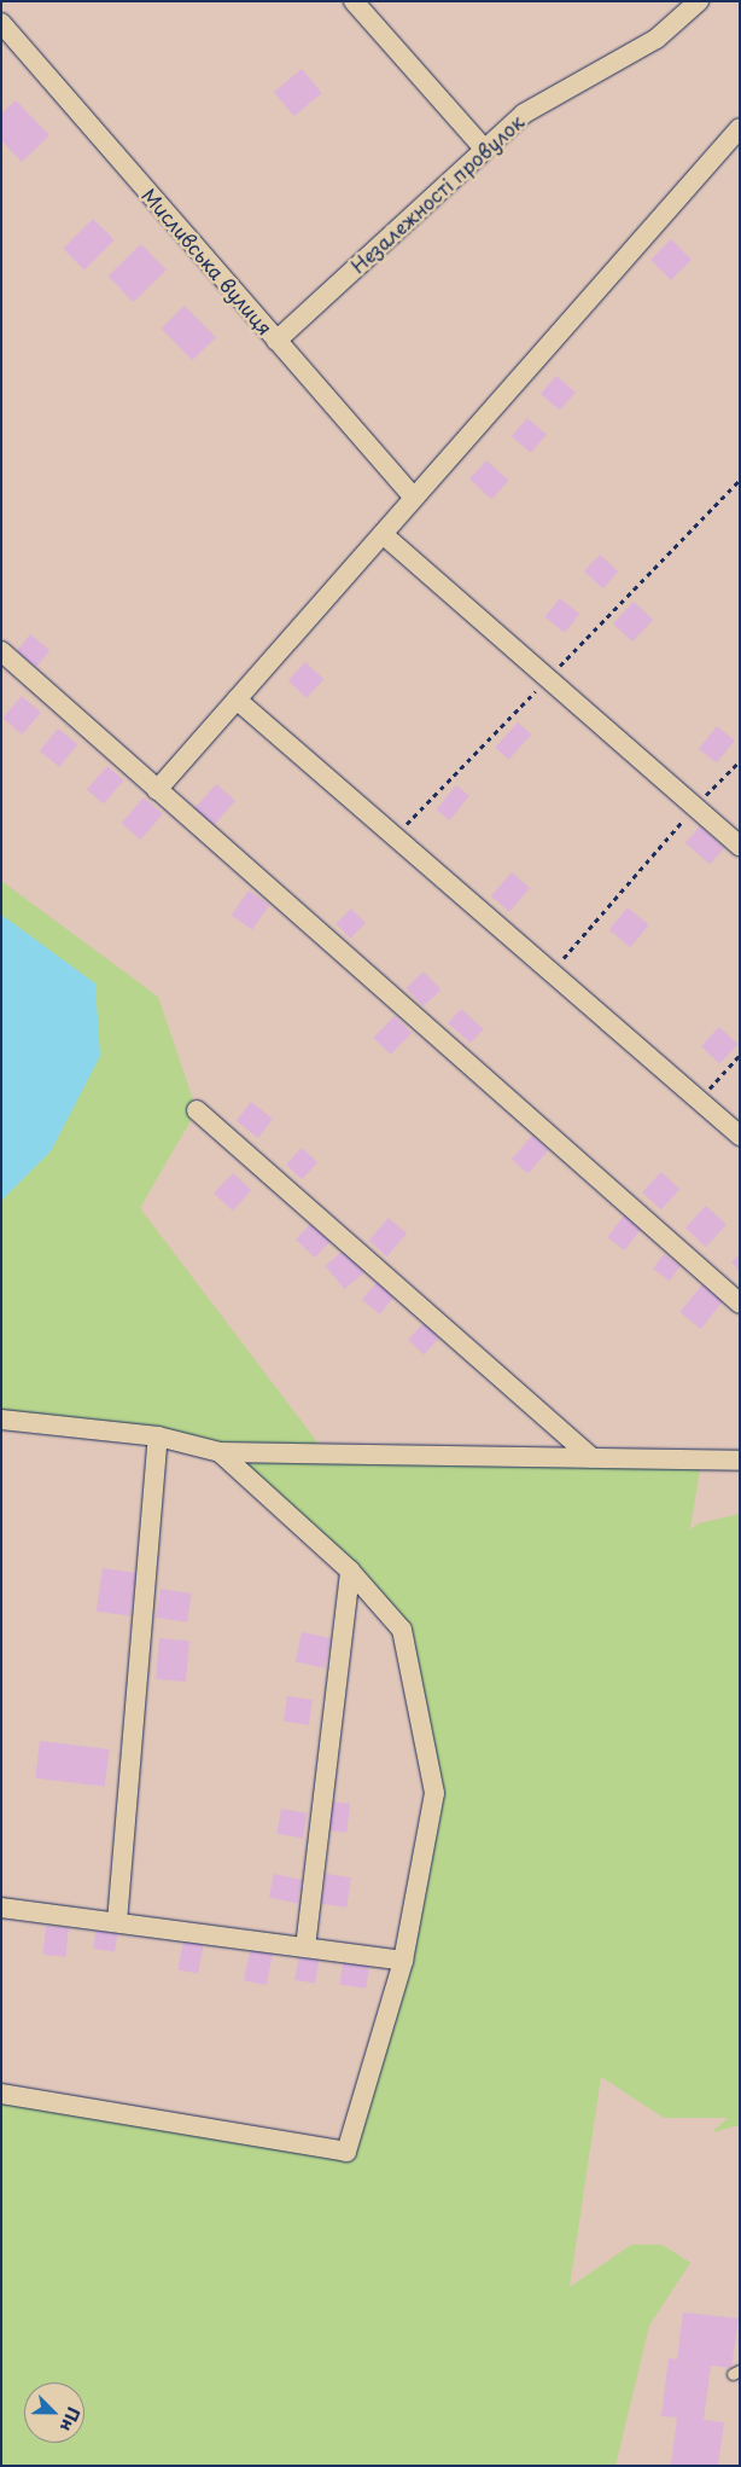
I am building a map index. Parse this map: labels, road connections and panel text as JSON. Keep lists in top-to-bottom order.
{
  "streets": {
    "street": ["Незалежності провулок", "Мисливська вулиця"]
  },
  "crossings": [
    ["Незалежності провулок", "Мисливська вулиця"]
  ],
  "north": "bottom right"
}
